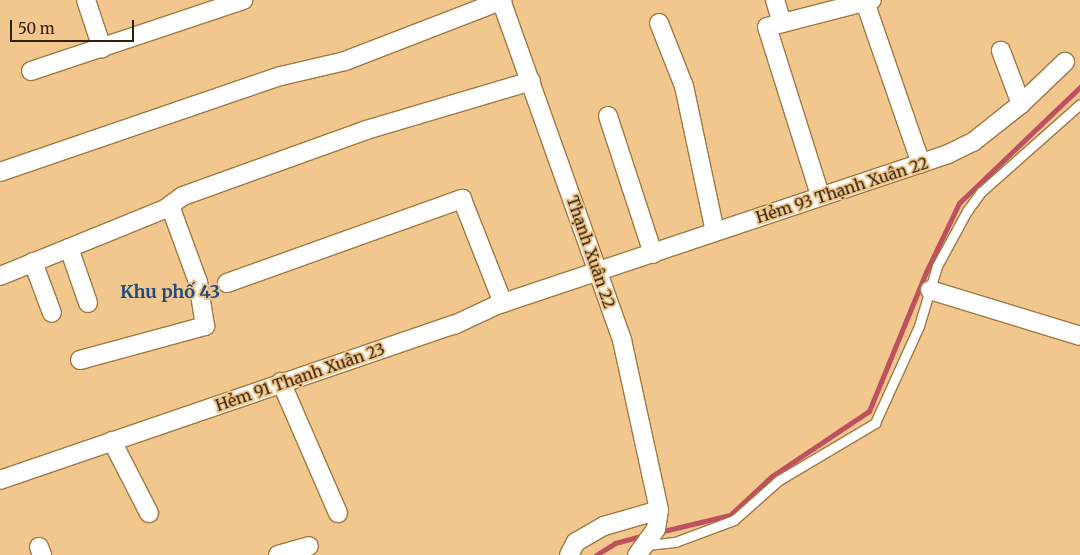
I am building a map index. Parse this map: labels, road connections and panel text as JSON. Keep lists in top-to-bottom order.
{
  "streets": {
    "street": ["Hẻm 93 Thạnh Xuân 22", "Thạnh Xuân 22", "Hẻm 91 Thạnh Xuân 23"]
  },
  "crossings": [
    ["Hẻm 93 Thạnh Xuân 22", "Thạnh Xuân 22"],
    ["Hẻm 93 Thạnh Xuân 22", "Hẻm 91 Thạnh Xuân 23"],
    ["Thạnh Xuân 22", "Hẻm 91 Thạnh Xuân 23"]
  ],
  "districts": ["Khu phố 43"],
  "scale_bar": "50 m"
}
